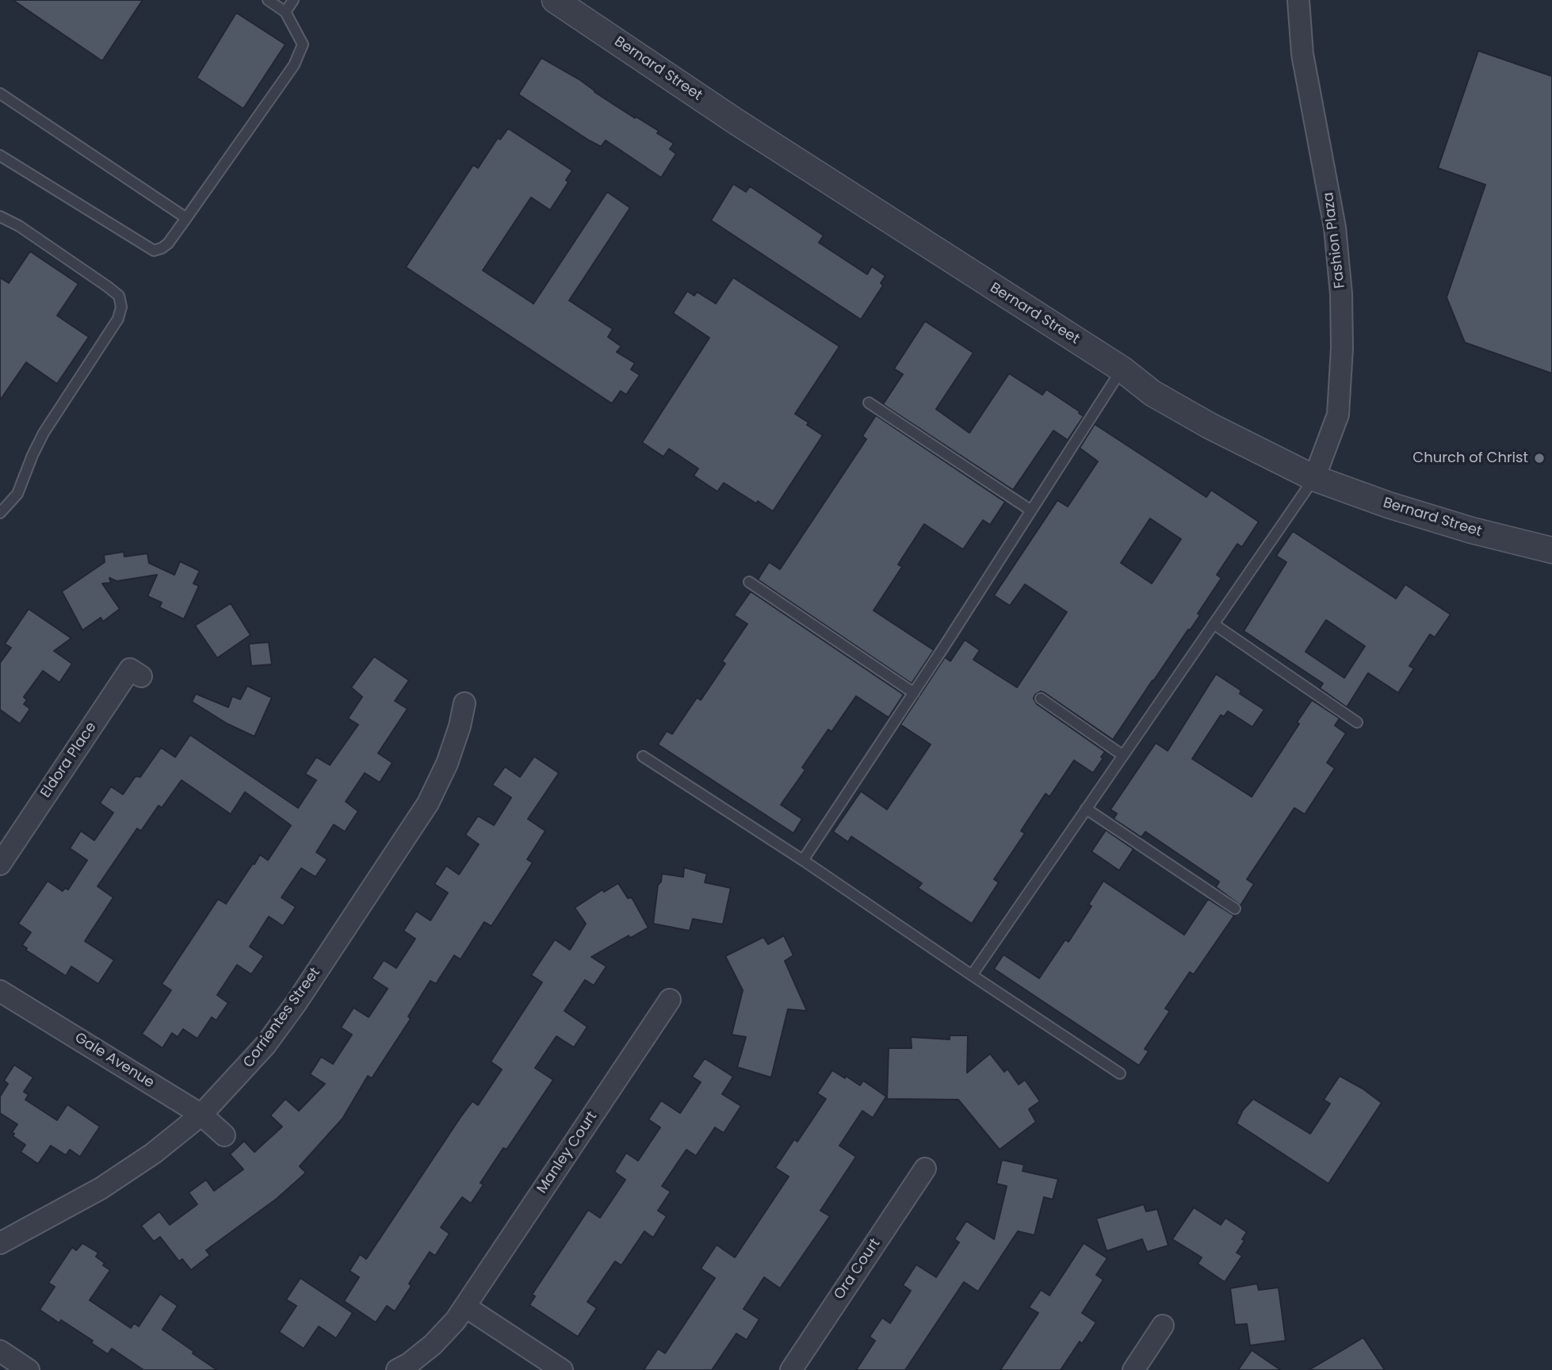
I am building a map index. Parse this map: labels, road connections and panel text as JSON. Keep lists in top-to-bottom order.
{
  "streets": {
    "street": [
      "Bernard Street",
      "Fashion Plaza",
      "Eldora Place",
      "Corrientes Street",
      "Gale Avenue",
      "Manley Court",
      "Ora Court"
    ]
  },
  "crossings": [
    ["Bernard Street", "Fashion Plaza"],
    ["Corrientes Street", "Gale Avenue"]
  ],
  "places": ["Church of Christ"]
}
